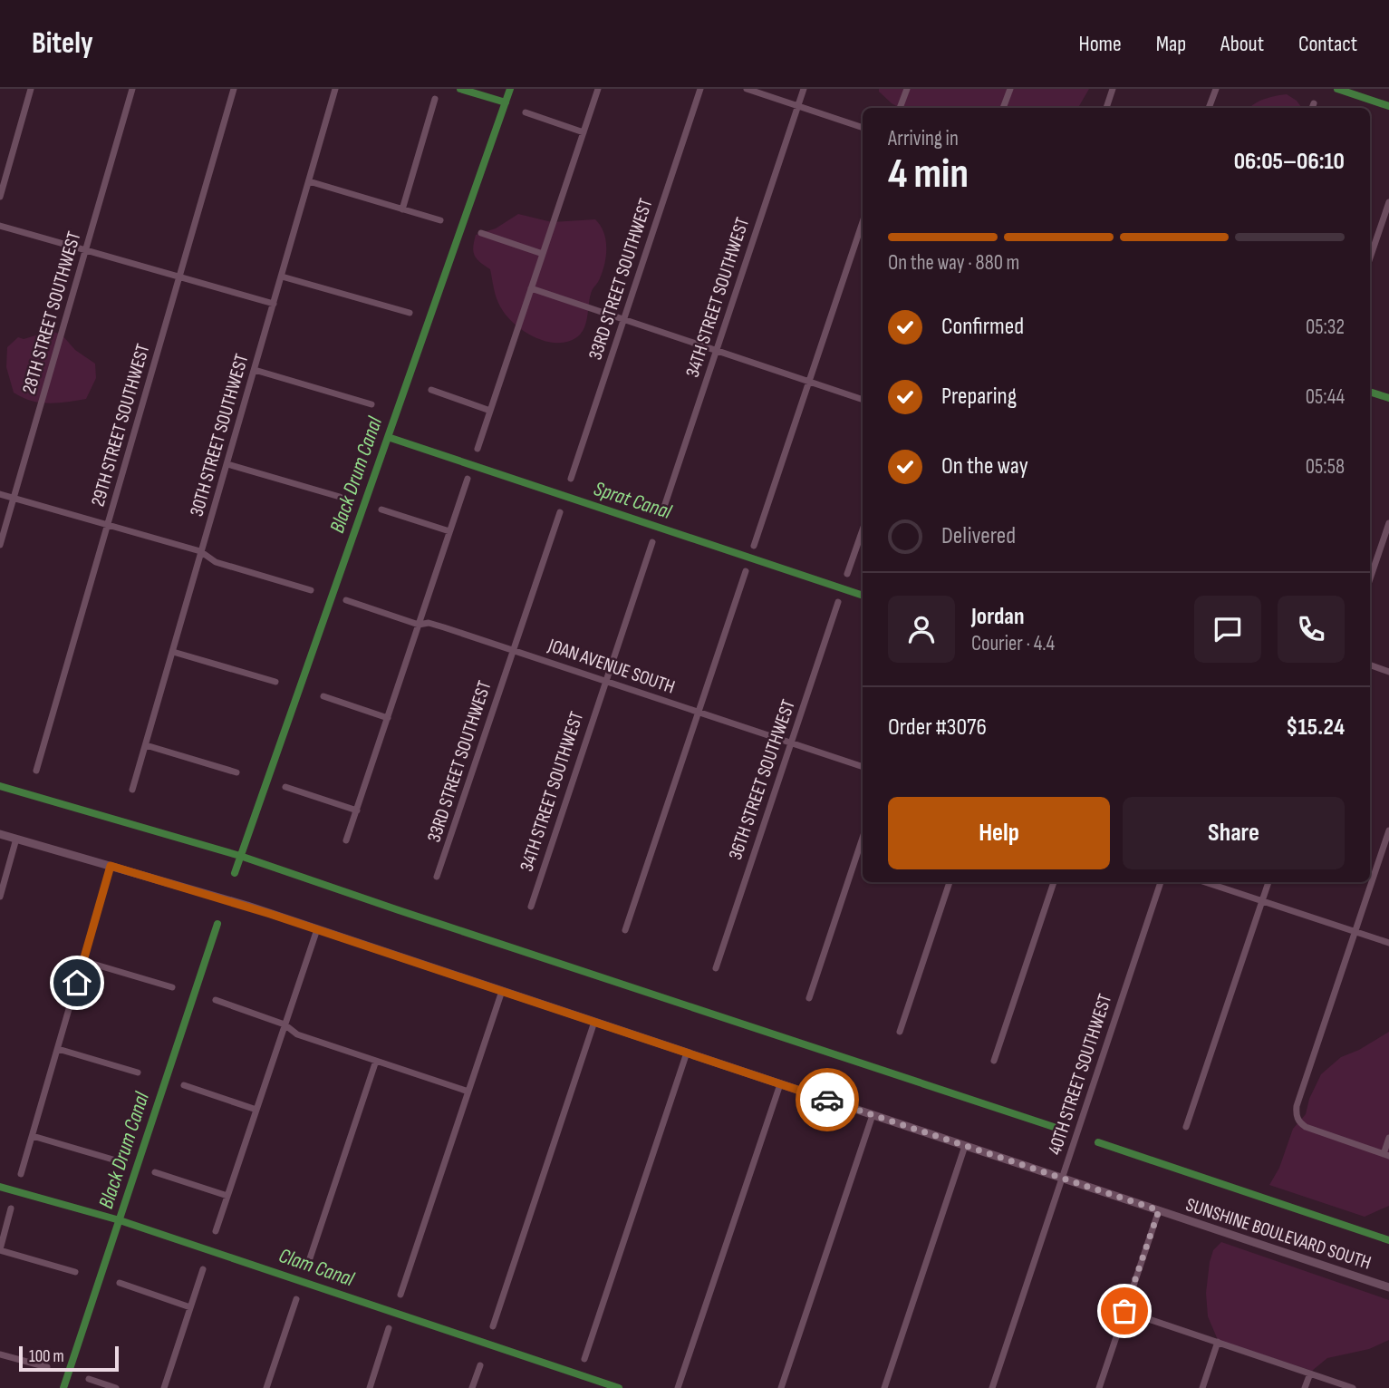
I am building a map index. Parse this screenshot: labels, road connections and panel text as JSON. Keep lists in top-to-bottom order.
{
  "streets": {
    "street": [
      "33RD STREET SOUTHWEST",
      "34TH STREET SOUTHWEST",
      "28TH STREET SOUTHWEST",
      "29TH STREET SOUTHWEST",
      "30TH STREET SOUTHWEST",
      "JOAN AVENUE SOUTH",
      "36TH STREET SOUTHWEST",
      "40TH STREET SOUTHWEST",
      "SUNSHINE BOULEVARD SOUTH"
    ]
  },
  "crossings": [
    ["33RD STREET SOUTHWEST", "JOAN AVENUE SOUTH"],
    ["34TH STREET SOUTHWEST", "JOAN AVENUE SOUTH"],
    ["JOAN AVENUE SOUTH", "36TH STREET SOUTHWEST"],
    ["40TH STREET SOUTHWEST", "SUNSHINE BOULEVARD SOUTH"]
  ],
  "water": ["Black Drum Canal", "Sprat Canal", "Clam Canal"],
  "scale_bar": "100 m",
  "page": {
    "header": "Bitely",
    "nav": [
      "Home",
      "Map",
      "About",
      "Contact"
    ],
    "heading": ["4 min", "Arriving in", "06:05–06:10"],
    "panel": [
      "Jordan",
      "Courier · 4.4",
      "Order #3076",
      "$15.24"
    ],
    "bar": "On the way · 880 m",
    "list": [
      ["Confirmed", "05:32"],
      ["Preparing", "05:44"],
      ["On the way", "05:58"],
      "Delivered"
    ],
    "buttons": ["Help", "Share"],
    "scale": "100 m"
  }
}
